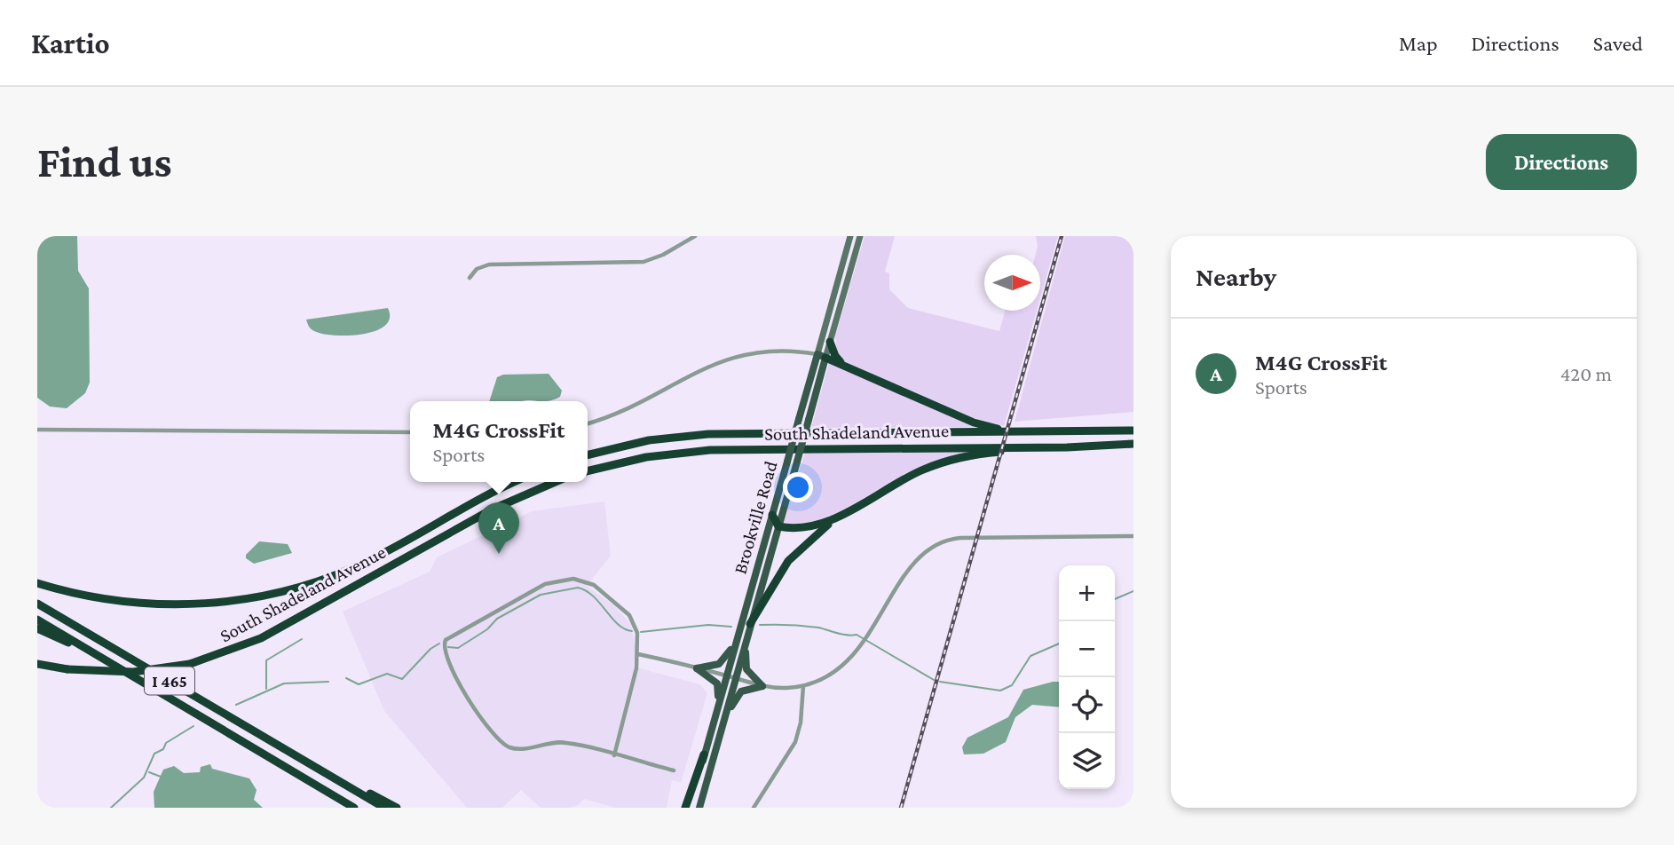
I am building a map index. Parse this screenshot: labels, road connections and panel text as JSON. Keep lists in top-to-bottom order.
{
  "streets": {
    "highway": ["South Shadeland Avenue", "I 465"],
    "main road": ["Brookville Road"]
  },
  "north": "right",
  "page": {
    "header": "Kartio",
    "nav": ["Map", "Directions", "Saved"],
    "buttons": "Directions",
    "title": "Find us",
    "heading": "Nearby",
    "list": [
      {
        "mark": "A",
        "name": "M4G CrossFit",
        "note": "Sports",
        "value": "420 m"
      }
    ],
    "popup": ["M4G CrossFit", "Sports"],
    "pins": "A",
    "map_buttons": ["+", "−"]
  }
}
